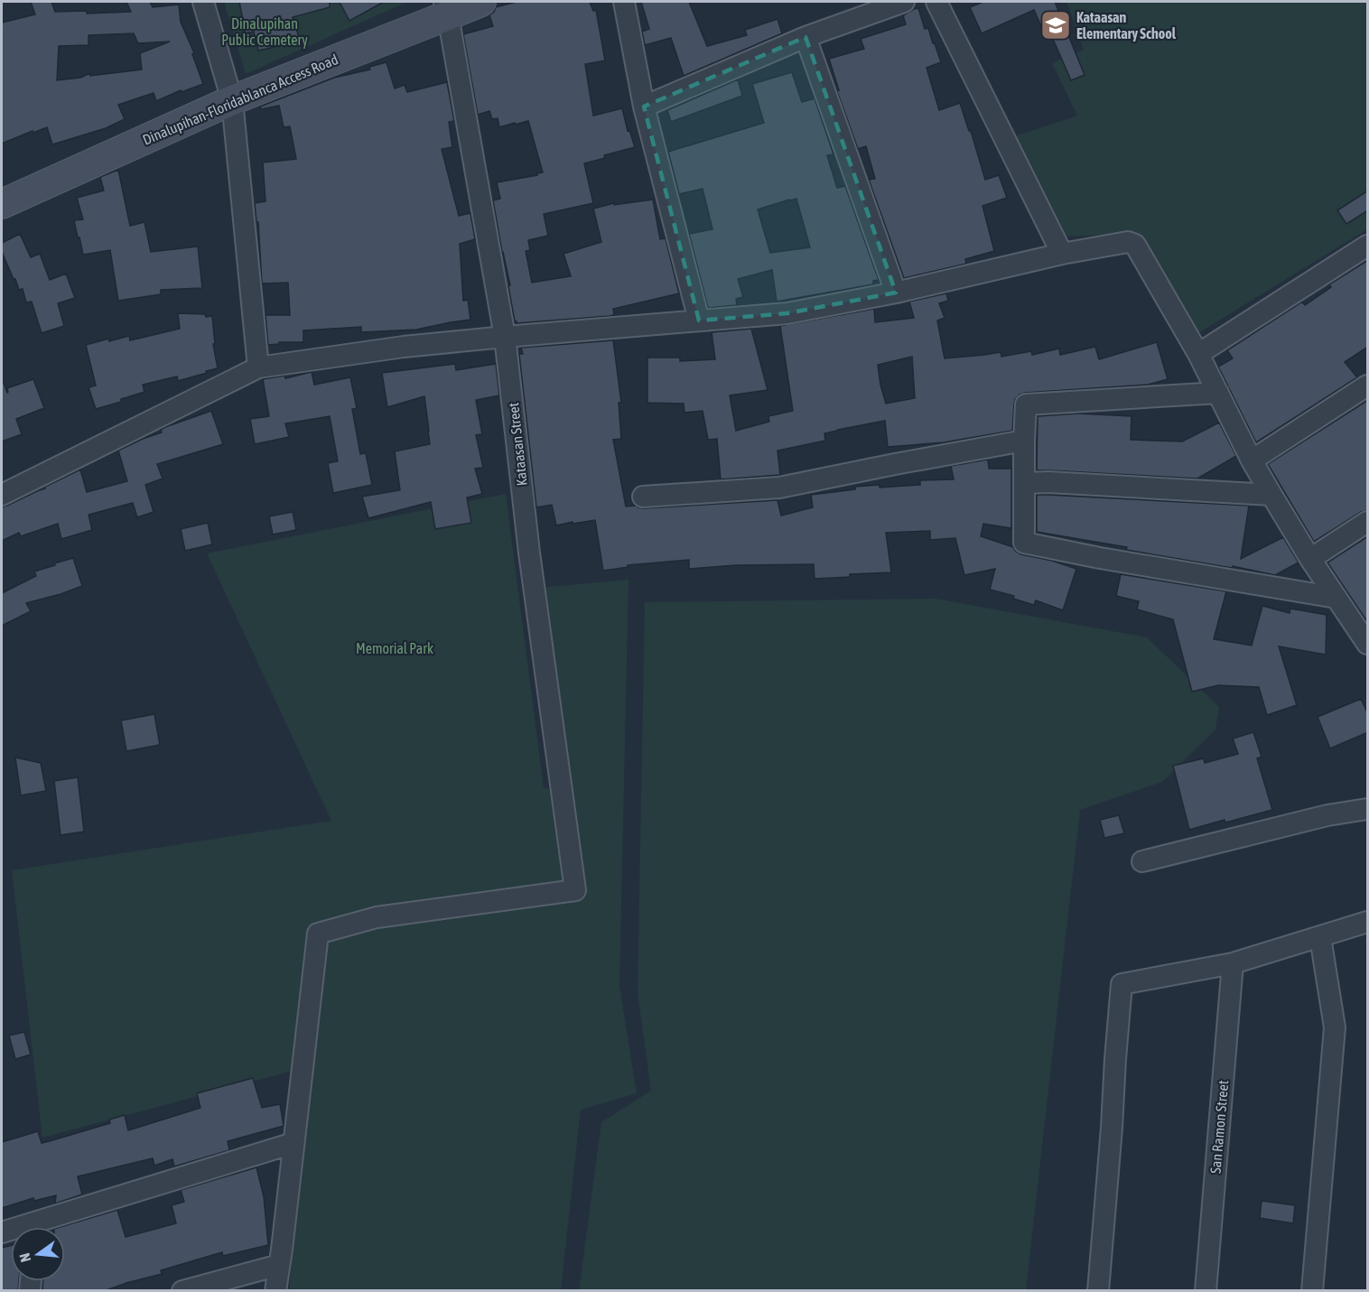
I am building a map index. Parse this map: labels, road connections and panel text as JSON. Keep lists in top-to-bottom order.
{
  "streets": {
    "main road": ["Dinalupihan-Floridablanca Access Road"],
    "street": ["Kataasan Street", "San Ramon Street"]
  },
  "crossings": [
    ["Dinalupihan-Floridablanca Access Road", "Kataasan Street"]
  ],
  "parks": ["Dinalupihan Public Cemetery", "Memorial Park"],
  "places": {
    "school or university": ["Kataasan Elementary School"]
  },
  "north": "left"
}
